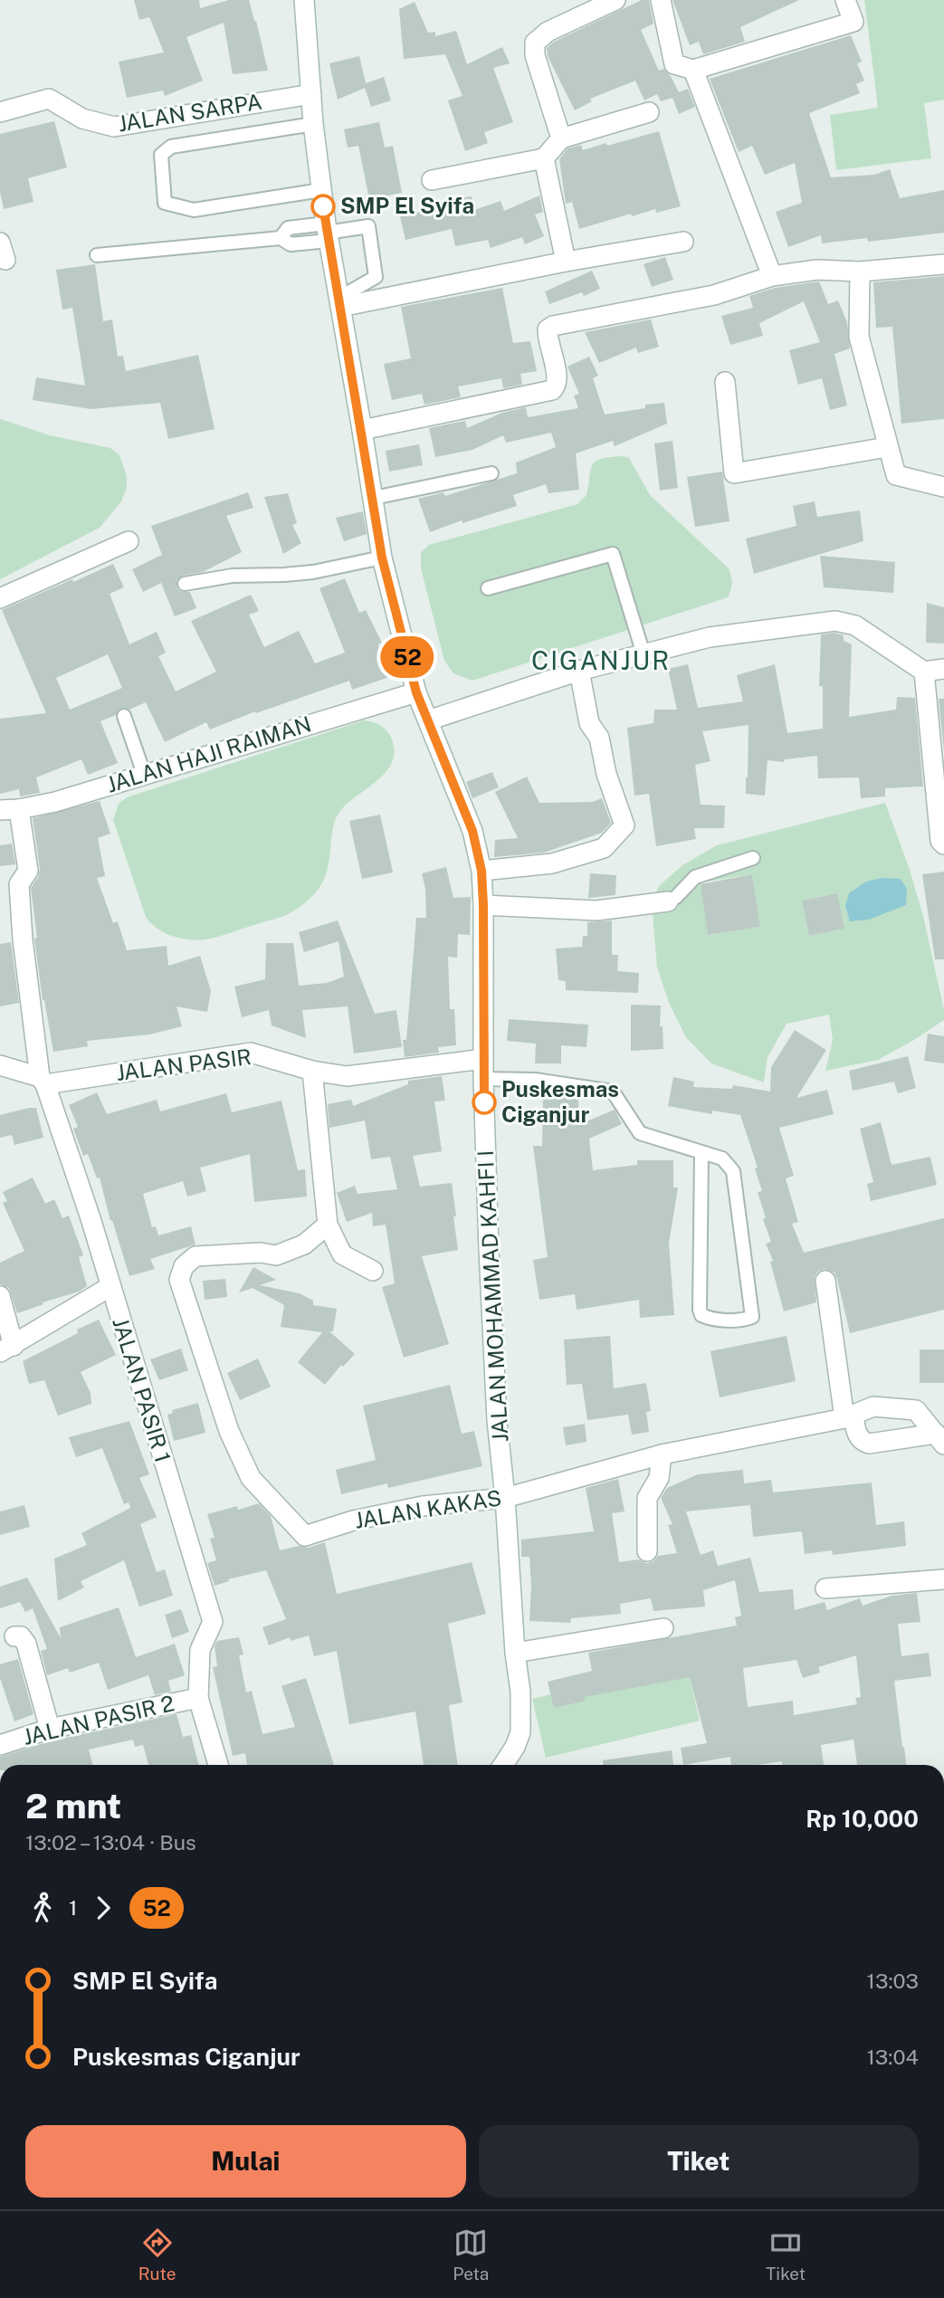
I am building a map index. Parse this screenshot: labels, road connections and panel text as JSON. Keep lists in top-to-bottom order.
{
  "streets": {
    "street": [
      "JALAN SARPA",
      "JALAN HAJI RAIMAN",
      "JALAN PASIR",
      "JALAN MOHAMMAD KAHFI I",
      "JALAN PASIR 1",
      "JALAN KAKAS",
      "JALAN PASIR 2"
    ]
  },
  "crossings": [
    ["JALAN SARPA", "JALAN MOHAMMAD KAHFI I"],
    ["JALAN HAJI RAIMAN", "JALAN MOHAMMAD KAHFI I"],
    ["JALAN HAJI RAIMAN", "JALAN PASIR 1"],
    ["JALAN PASIR", "JALAN MOHAMMAD KAHFI I"],
    ["JALAN PASIR", "JALAN PASIR 1"],
    ["JALAN MOHAMMAD KAHFI I", "JALAN KAKAS"],
    ["JALAN PASIR 1", "JALAN PASIR 2"]
  ],
  "districts": ["CIGANJUR"],
  "places": ["SMP El Syifa", "Puskesmas Ciganjur"],
  "lines": ["bus line 52"],
  "page": {
    "on_map": "52",
    "heading": ["2 mnt", "13:02 – 13:04 · Bus", "Rp 10,000"],
    "legs": ["1", "52"],
    "list": [
      {
        "name": "SMP El Syifa",
        "value": "13:03"
      },
      {
        "name": "Puskesmas Ciganjur",
        "value": "13:04"
      }
    ],
    "buttons": ["Mulai", "Tiket"],
    "tabs": ["Rute", "Peta", "Tiket"]
  }
}
